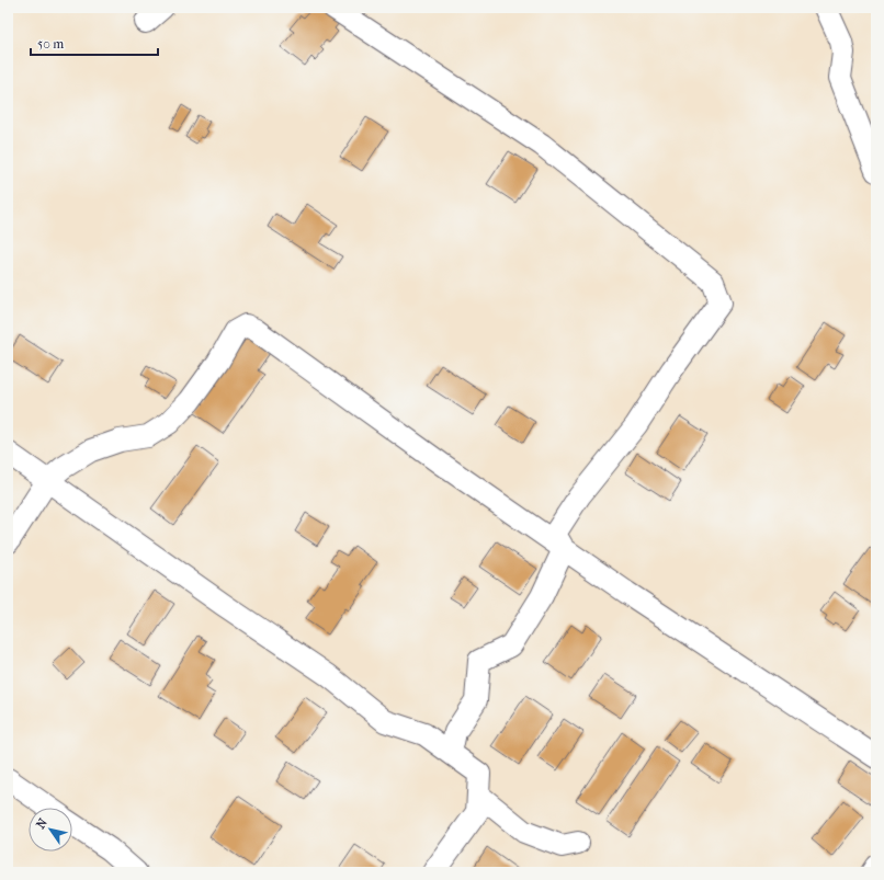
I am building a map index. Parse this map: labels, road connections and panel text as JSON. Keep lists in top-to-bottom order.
{
  "scale_bar": "50 m",
  "north": "top left"
}
